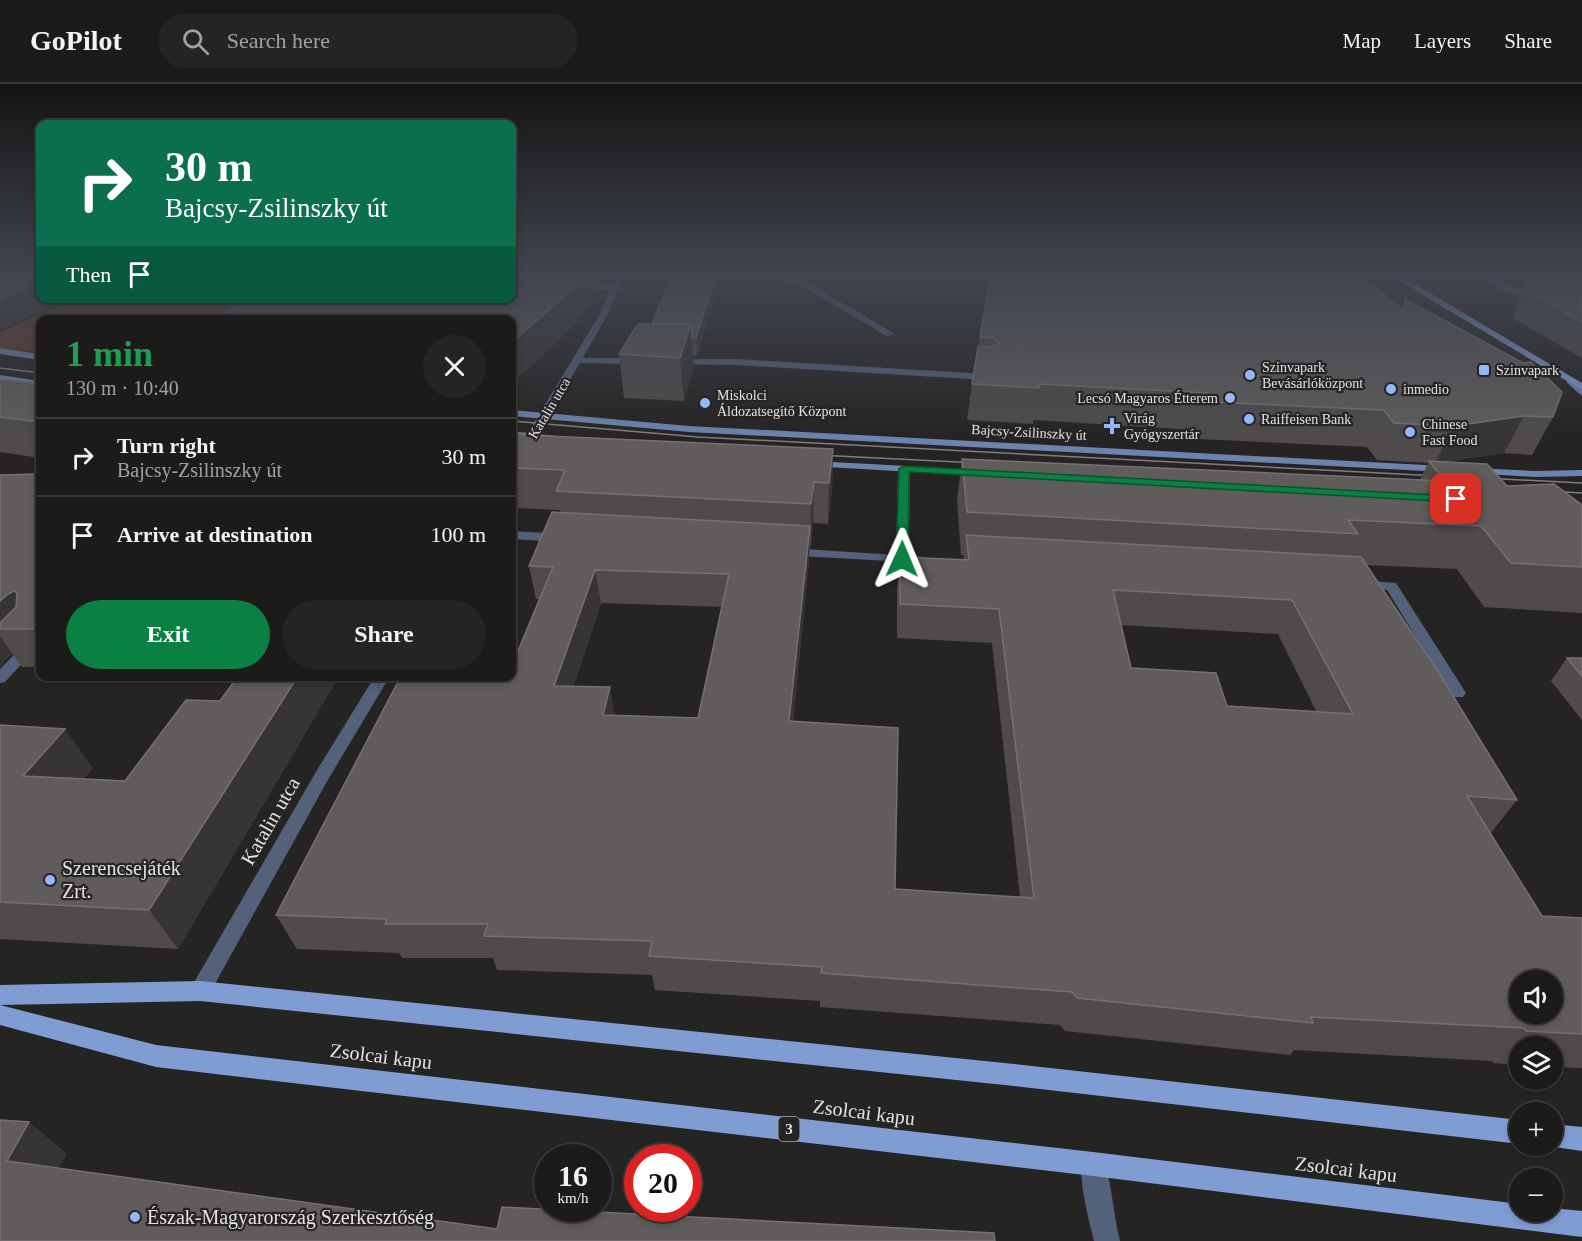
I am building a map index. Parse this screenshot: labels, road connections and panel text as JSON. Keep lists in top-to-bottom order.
{
  "streets": {
    "main road": ["Zsolcai kapu", "3"],
    "street": ["Katalin utca", "Bajcsy-Zsilinszky út"]
  },
  "crossings": [
    ["Katalin utca", "Bajcsy-Zsilinszky út"]
  ],
  "places": {
    "transit": ["Szinvapark"],
    "other": [
      "Szinvapark Bevásárlóközpont",
      "inmedio",
      "Lecsó Magyaros Étterem",
      "Miskolci Áldozatsegítő Központ",
      "Raiffeisen Bank",
      "Chinese Fast Food",
      "Szerencsejáték Zrt.",
      "Észak-Magyarország Szerkesztőség"
    ],
    "health": ["Virág Gyógyszertár"]
  },
  "page": {
    "header": "GoPilot",
    "search": "Search here",
    "nav": ["Map", "Layers", "Share"],
    "turn": ["30 m", "Bajcsy-Zsilinszky út"],
    "then": "Then",
    "heading": ["1 min", "130 m · 10:40"],
    "list": [
      {
        "name": "Turn right",
        "note": "Bajcsy-Zsilinszky út",
        "value": "30 m"
      },
      {
        "name": "Arrive at destination",
        "value": "100 m"
      }
    ],
    "buttons": ["Exit", "Share"],
    "map_buttons": ["+", "−"],
    "speed": "16 km/h",
    "limit": "20"
  }
}
